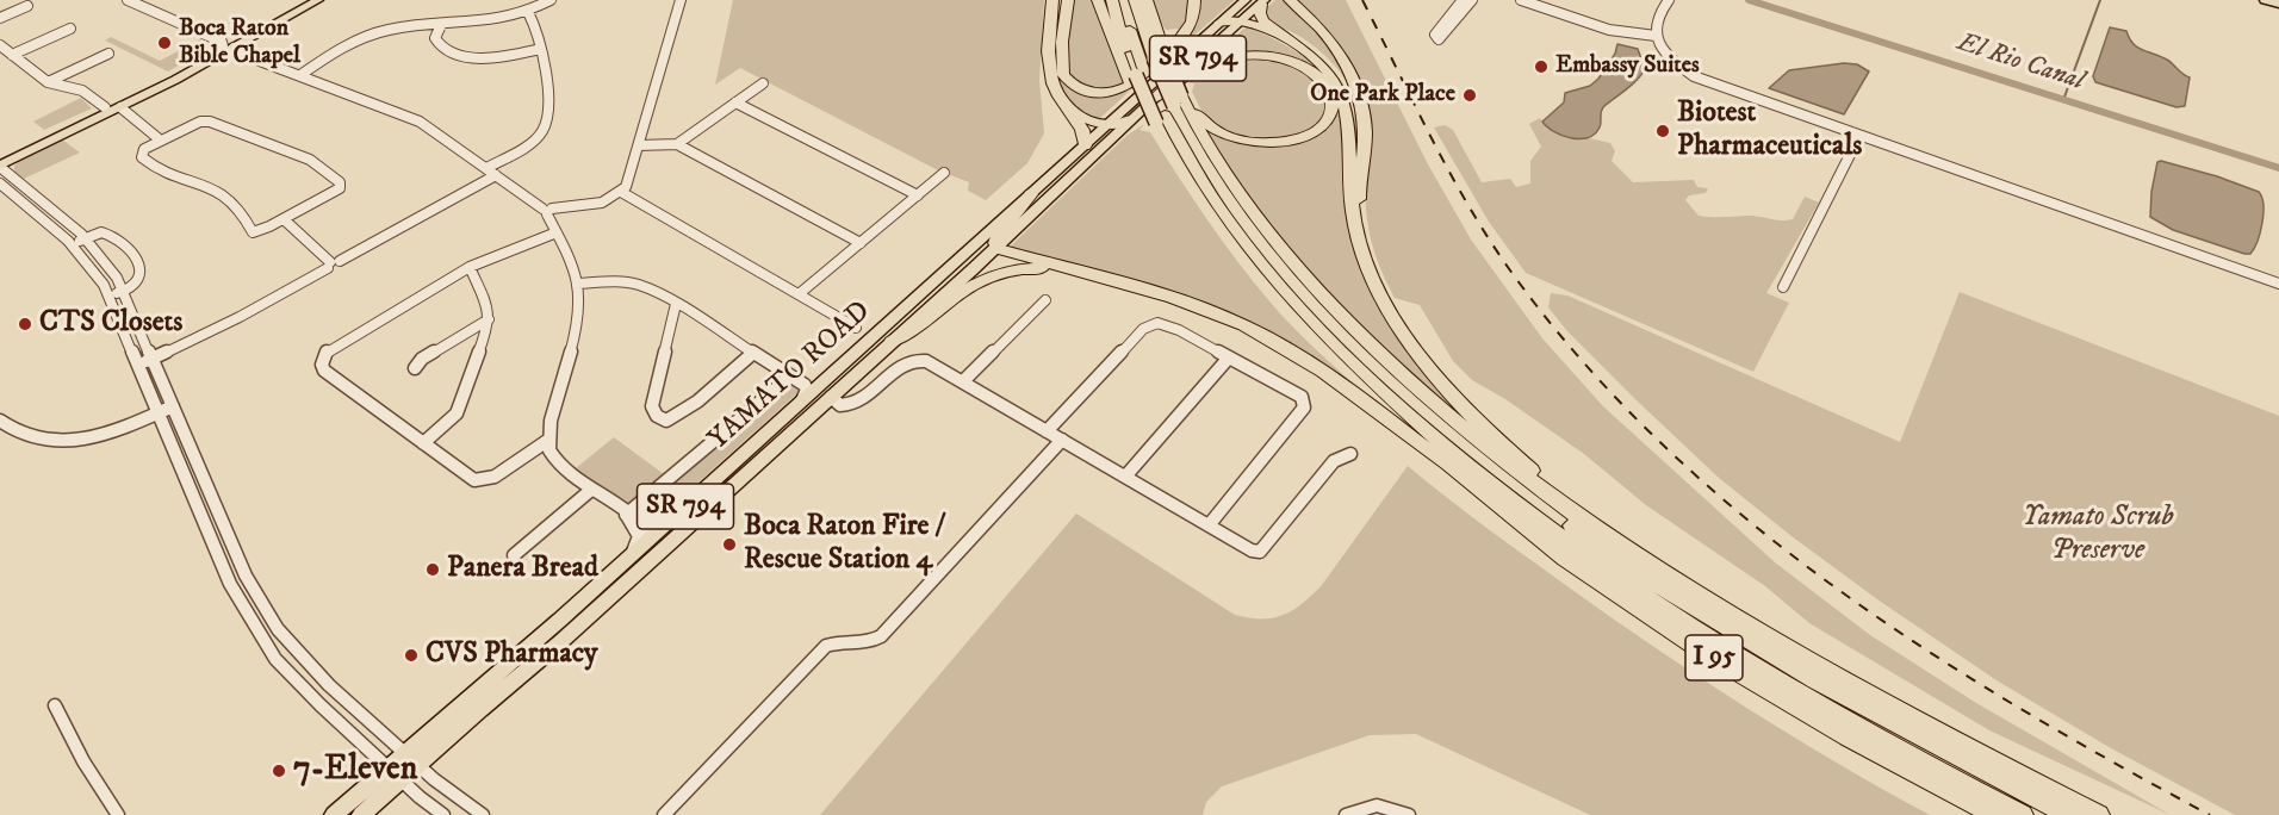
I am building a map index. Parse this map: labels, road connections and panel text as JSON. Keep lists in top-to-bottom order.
{
  "streets": {
    "highway": ["I 95"],
    "main road": ["SR 794", "YAMATO ROAD"]
  },
  "water": ["El Rio Canal"],
  "parks": ["Yamato Scrub Preserve"],
  "places": [
    "Boca Raton Bible Chapel",
    "Embassy Suites",
    "One Park Place",
    "Biotest Pharmaceuticals",
    "CTS Closets",
    "Boca Raton Fire / Rescue Station 4",
    "Panera Bread",
    "CVS Pharmacy",
    "7-Eleven"
  ]
}
